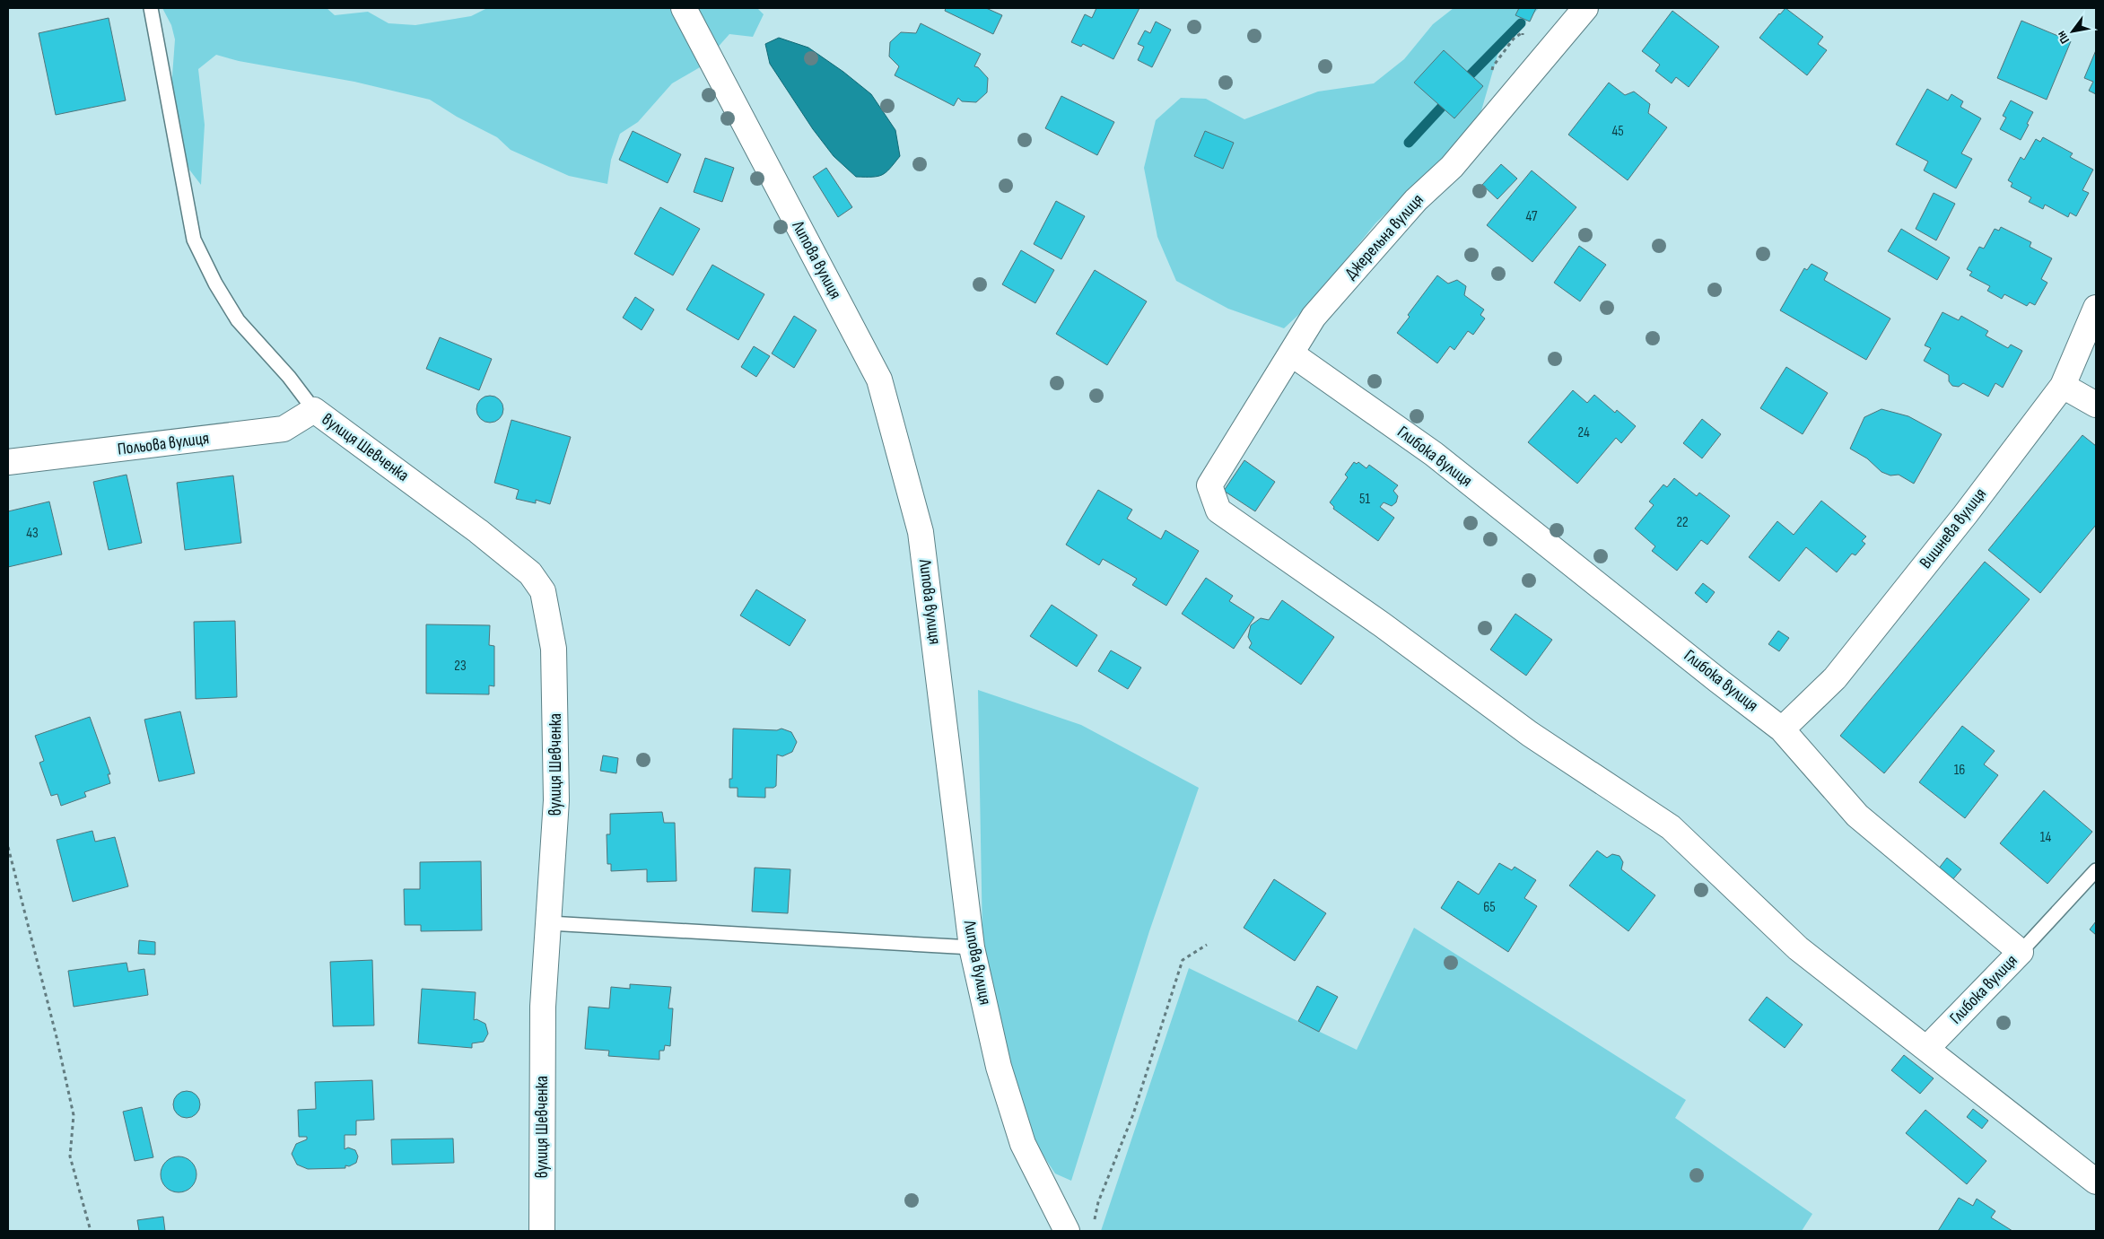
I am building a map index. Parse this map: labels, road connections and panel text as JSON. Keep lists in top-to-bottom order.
{
  "streets": {
    "street": [
      "Джерельна вулиця",
      "Липова вулиця",
      "Польова вулиця",
      "вулиця Шевченка",
      "Глибока вулиця",
      "Вишнева вулиця"
    ]
  },
  "crossings": [
    ["Джерельна вулиця", "Глибока вулиця"],
    ["Польова вулиця", "вулиця Шевченка"],
    ["Глибока вулиця", "Вишнева вулиця"]
  ],
  "house_numbers": [
    "45",
    "47",
    "24",
    "51",
    "22",
    "43",
    "23",
    "16",
    "14",
    "65"
  ],
  "north": "bottom left"
}
